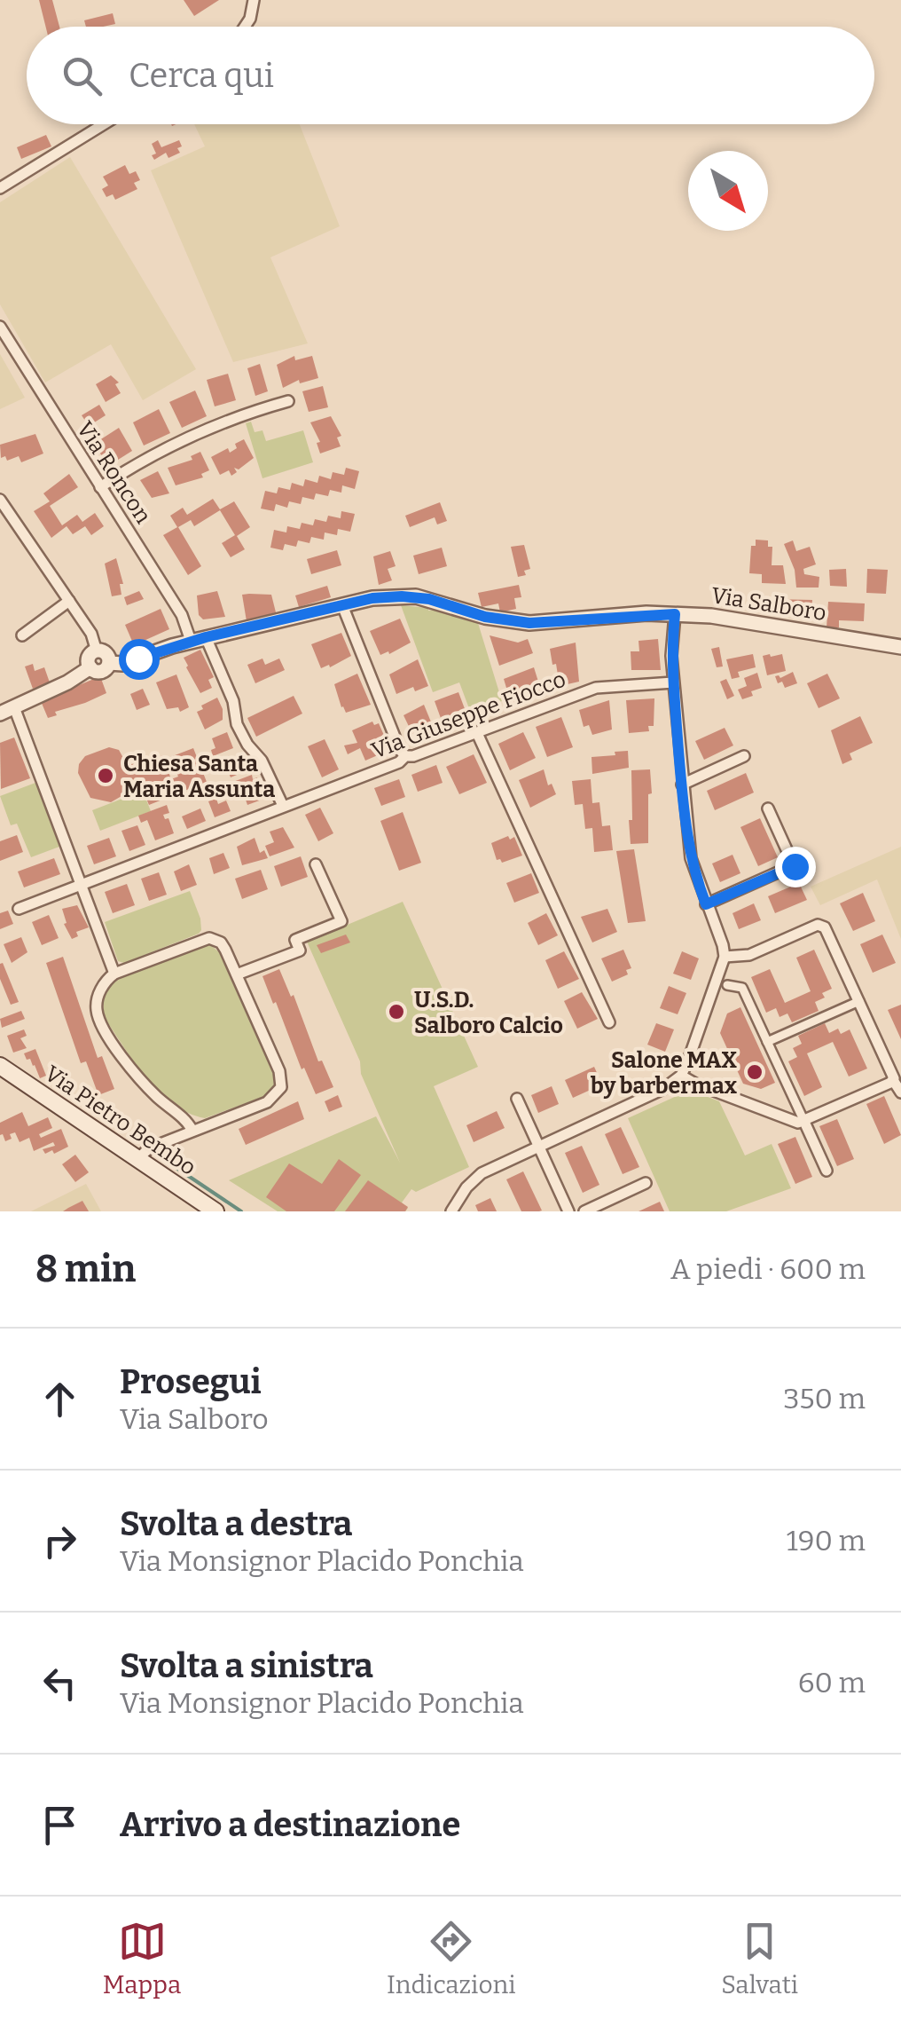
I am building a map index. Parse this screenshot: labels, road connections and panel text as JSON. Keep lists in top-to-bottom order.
{
  "streets": {
    "main road": ["Via Pietro Bembo"],
    "street": ["Via Roncon", "Via Salboro", "Via Giuseppe Fiocco"]
  },
  "crossings": [
    ["Via Roncon", "Via Salboro"],
    ["Via Roncon", "Via Giuseppe Fiocco"]
  ],
  "places": ["Chiesa Santa Maria Assunta", "U.S.D. Salboro Calcio", "Salone MAX by barbermax"],
  "north": "bottom right",
  "page": {
    "search": "Cerca qui",
    "heading": ["8 min", "A piedi · 600 m"],
    "list": [
      ["Prosegui", "Via Salboro", "350 m"],
      ["Svolta a destra", "Via Monsignor Placido Ponchia", "190 m"],
      ["Svolta a sinistra", "Via Monsignor Placido Ponchia", "60 m"],
      "Arrivo a destinazione"
    ],
    "nav": ["Mappa", "Indicazioni", "Salvati"]
  }
}
